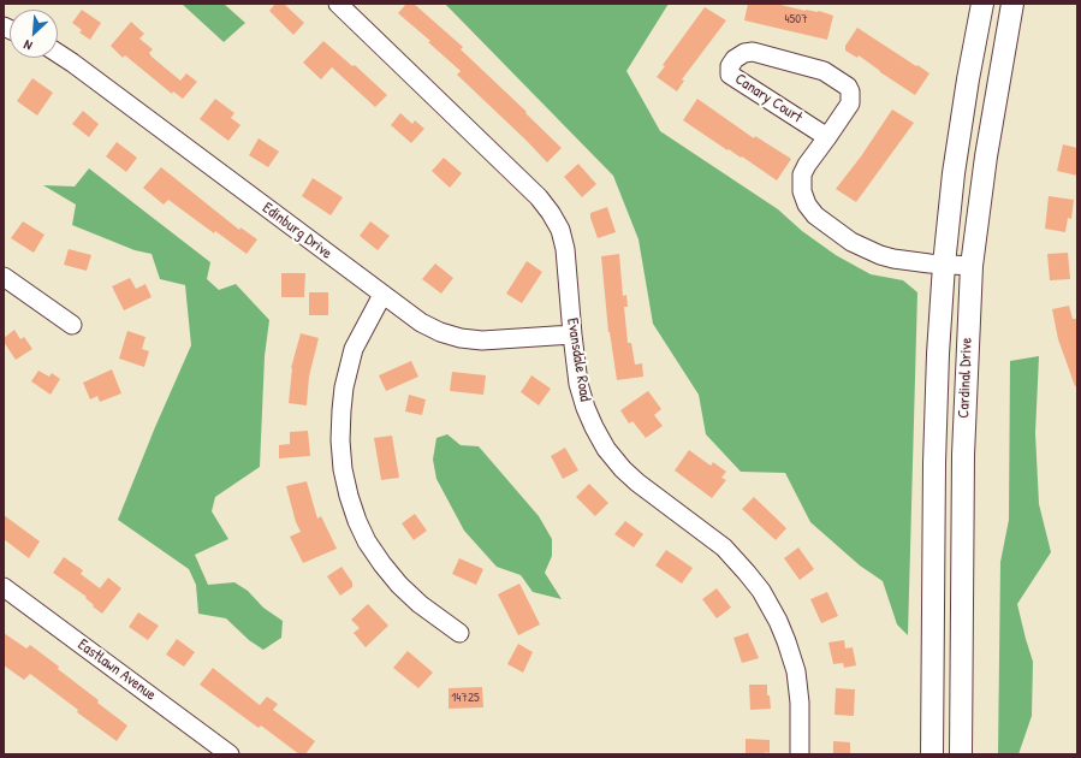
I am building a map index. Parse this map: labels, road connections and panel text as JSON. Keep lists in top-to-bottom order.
{
  "streets": {
    "main road": ["Cardinal Drive"],
    "street": [
      "Canary Court",
      "Edinburg Drive",
      "Evansdale Road",
      "Eastlawn Avenue"
    ]
  },
  "crossings": [
    ["Canary Court", "Cardinal Drive"],
    ["Edinburg Drive", "Evansdale Road"]
  ],
  "house_numbers": ["4507", "14725"],
  "north": "bottom left"
}
